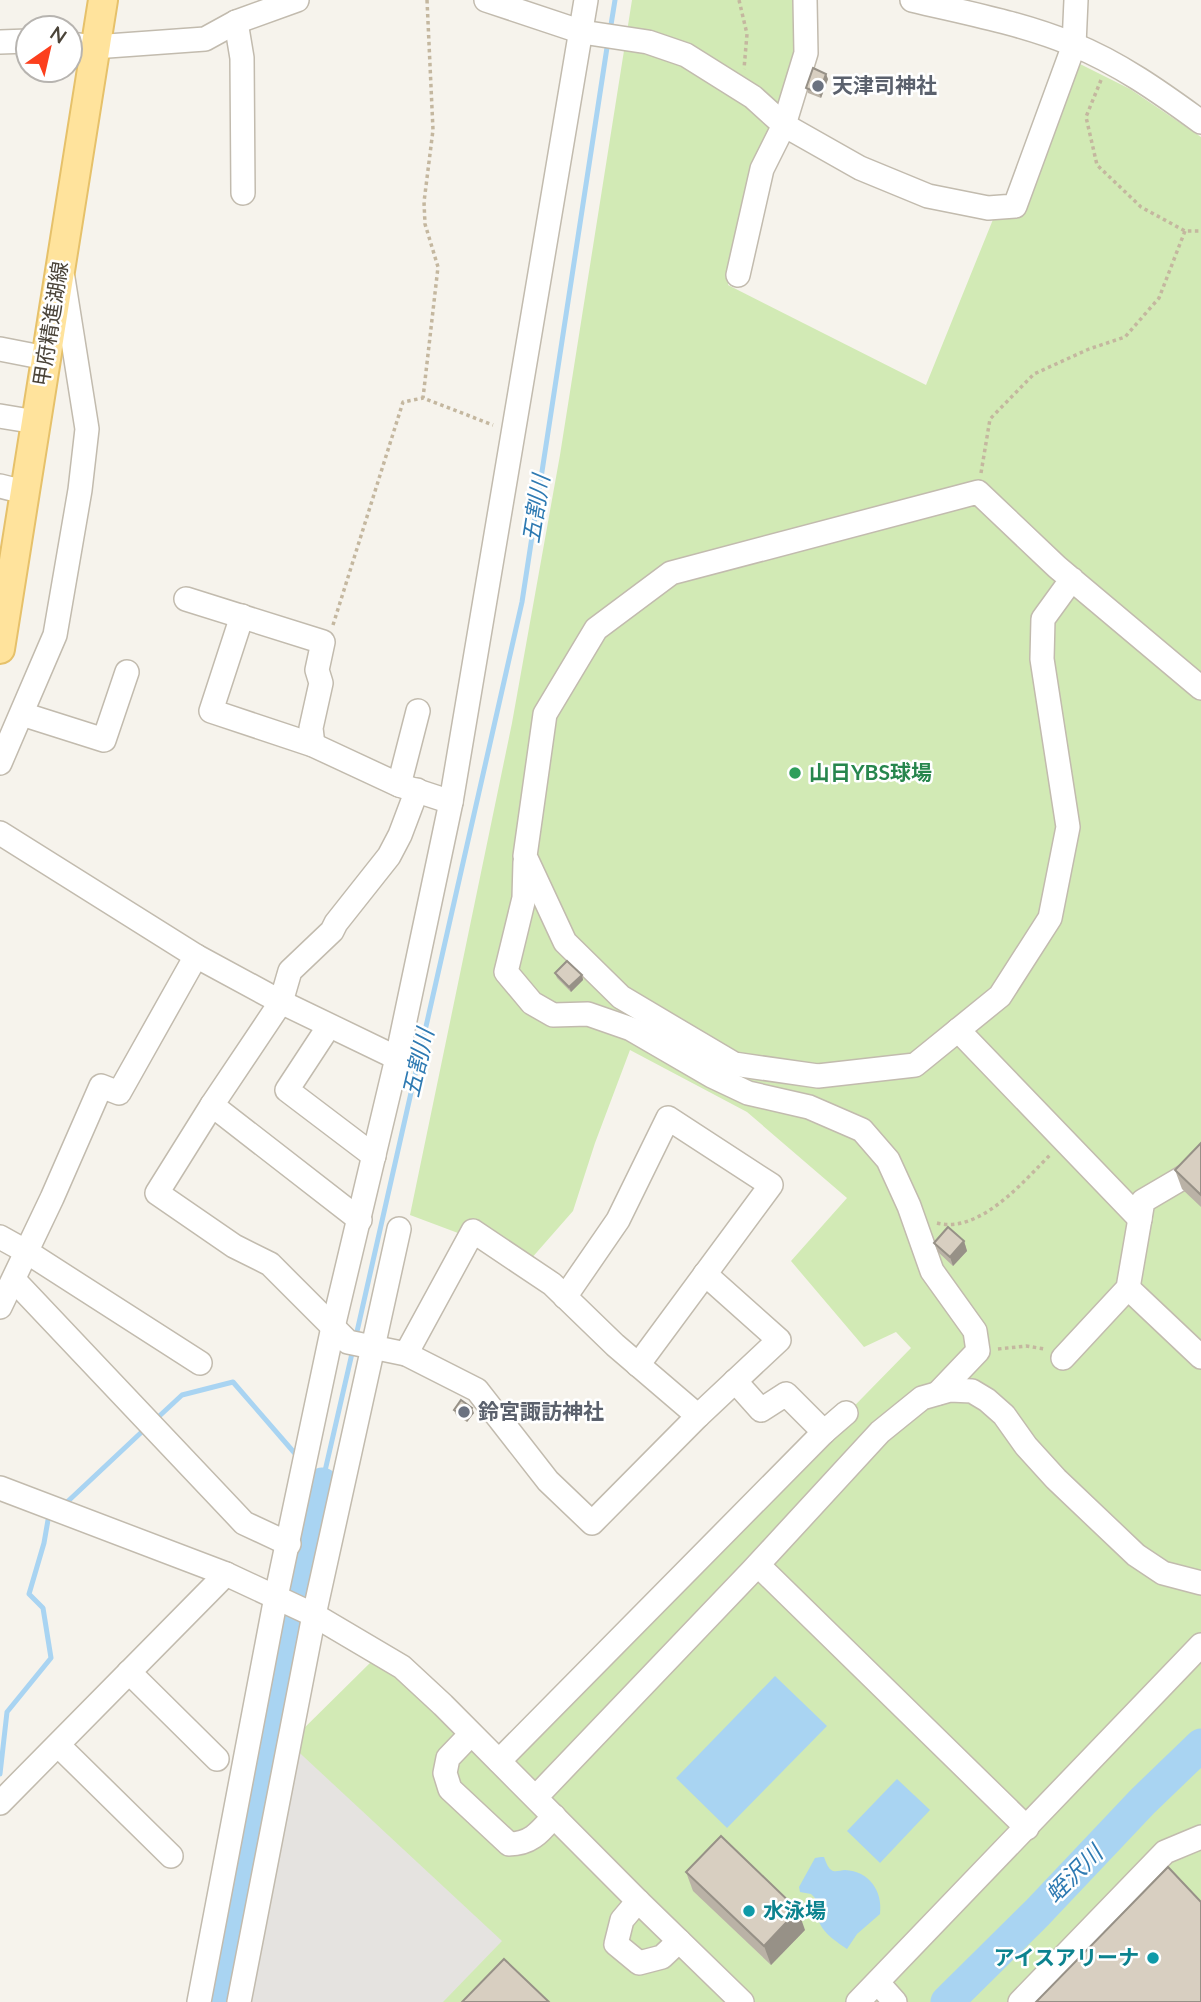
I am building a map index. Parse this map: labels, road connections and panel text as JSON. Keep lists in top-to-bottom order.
{
  "streets": {
    "main road": ["甲府精進湖線"]
  },
  "water": ["五割川", "蛭沢川"],
  "places": [
    "天津司神社",
    "山日YBS球場",
    "鈴宮諏訪神社",
    "水泳場",
    "アイスアリーナ"
  ],
  "north": "top right"
}
